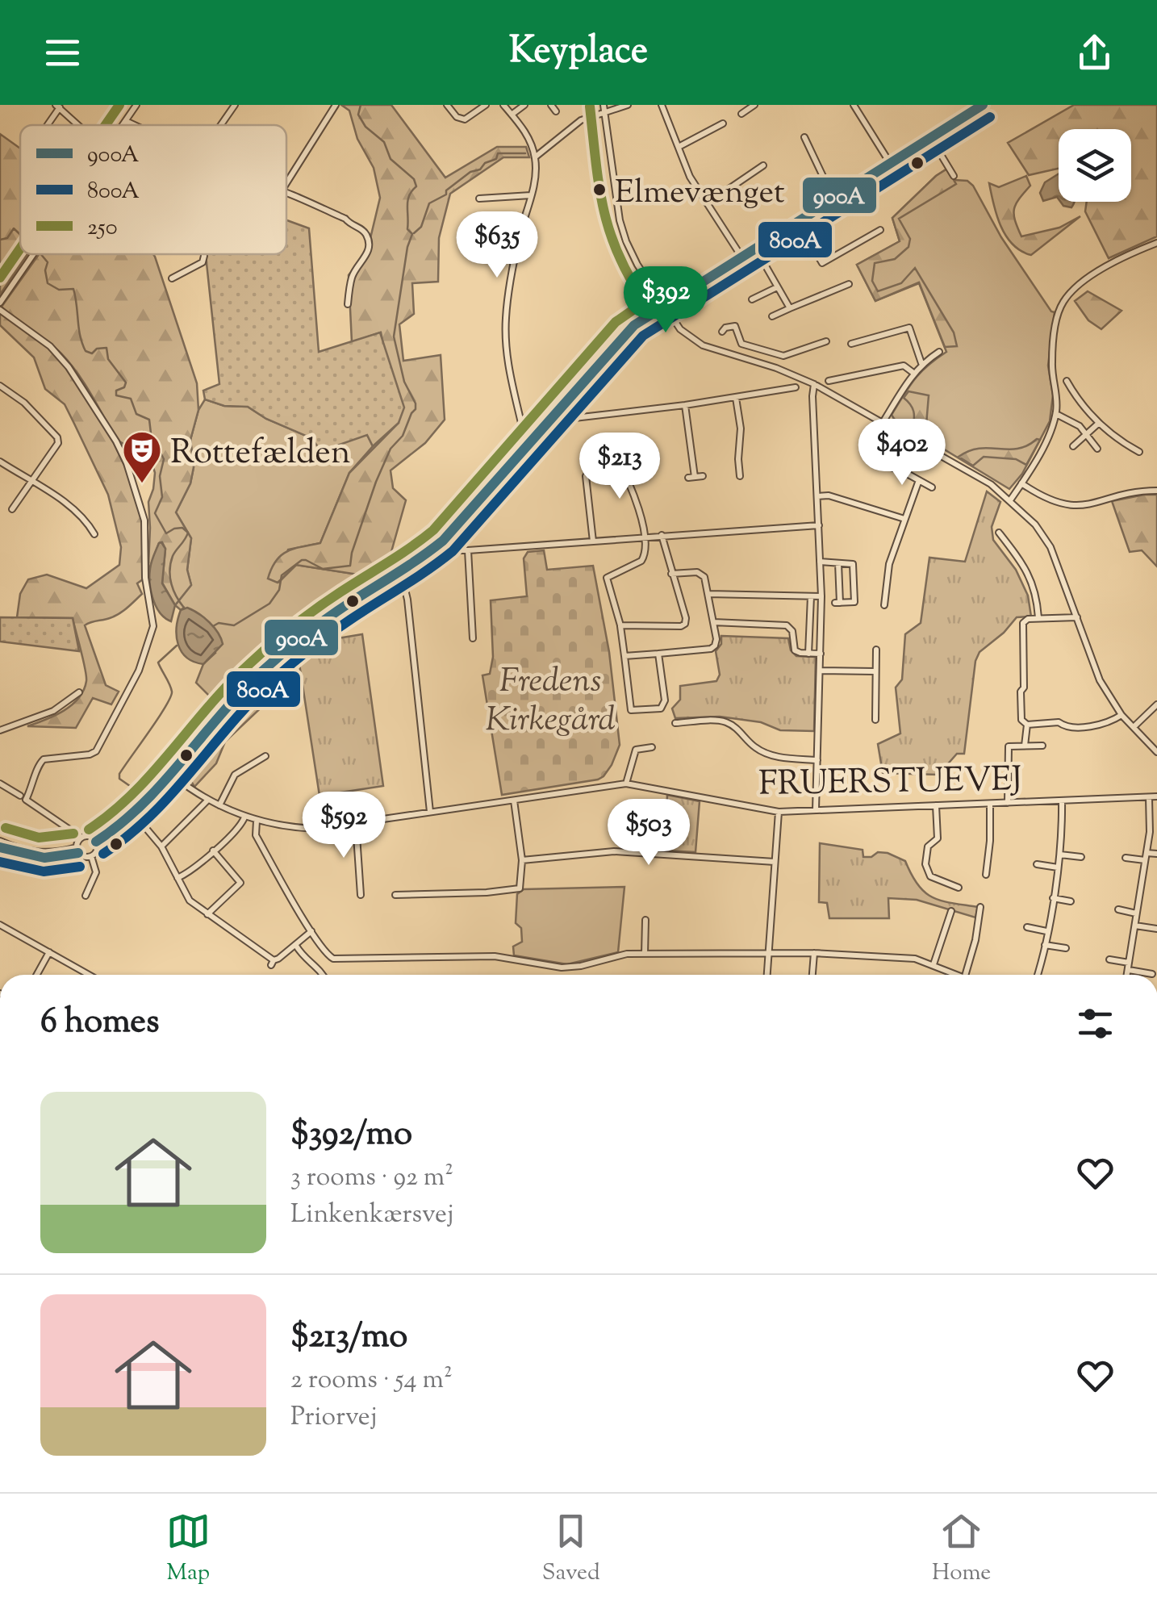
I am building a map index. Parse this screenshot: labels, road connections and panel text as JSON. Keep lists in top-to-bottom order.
{
  "streets": {
    "street": ["FRUERSTUEVEJ"]
  },
  "parks": ["Fredens Kirkegård"],
  "places": {
    "other": ["Elmevænget"],
    "theatre": ["Rottefælden"]
  },
  "lines": ["transit line 900A", "transit line 250", "transit line 800A"],
  "legend": ["900A", "800A", "250"],
  "page": {
    "header": "Keyplace",
    "price": [
      "$635",
      "$392",
      "$402",
      "$213",
      "$592",
      "$503"
    ],
    "heading": "6 homes",
    "list": [
      {
        "name": "$392/mo",
        "note": "3 rooms · 92 m² · Linkenkærsvej"
      },
      {
        "name": "$213/mo",
        "note": "2 rooms · 54 m² · Priorvej"
      }
    ],
    "tabs": ["Map", "Saved", "Home"]
  }
}
